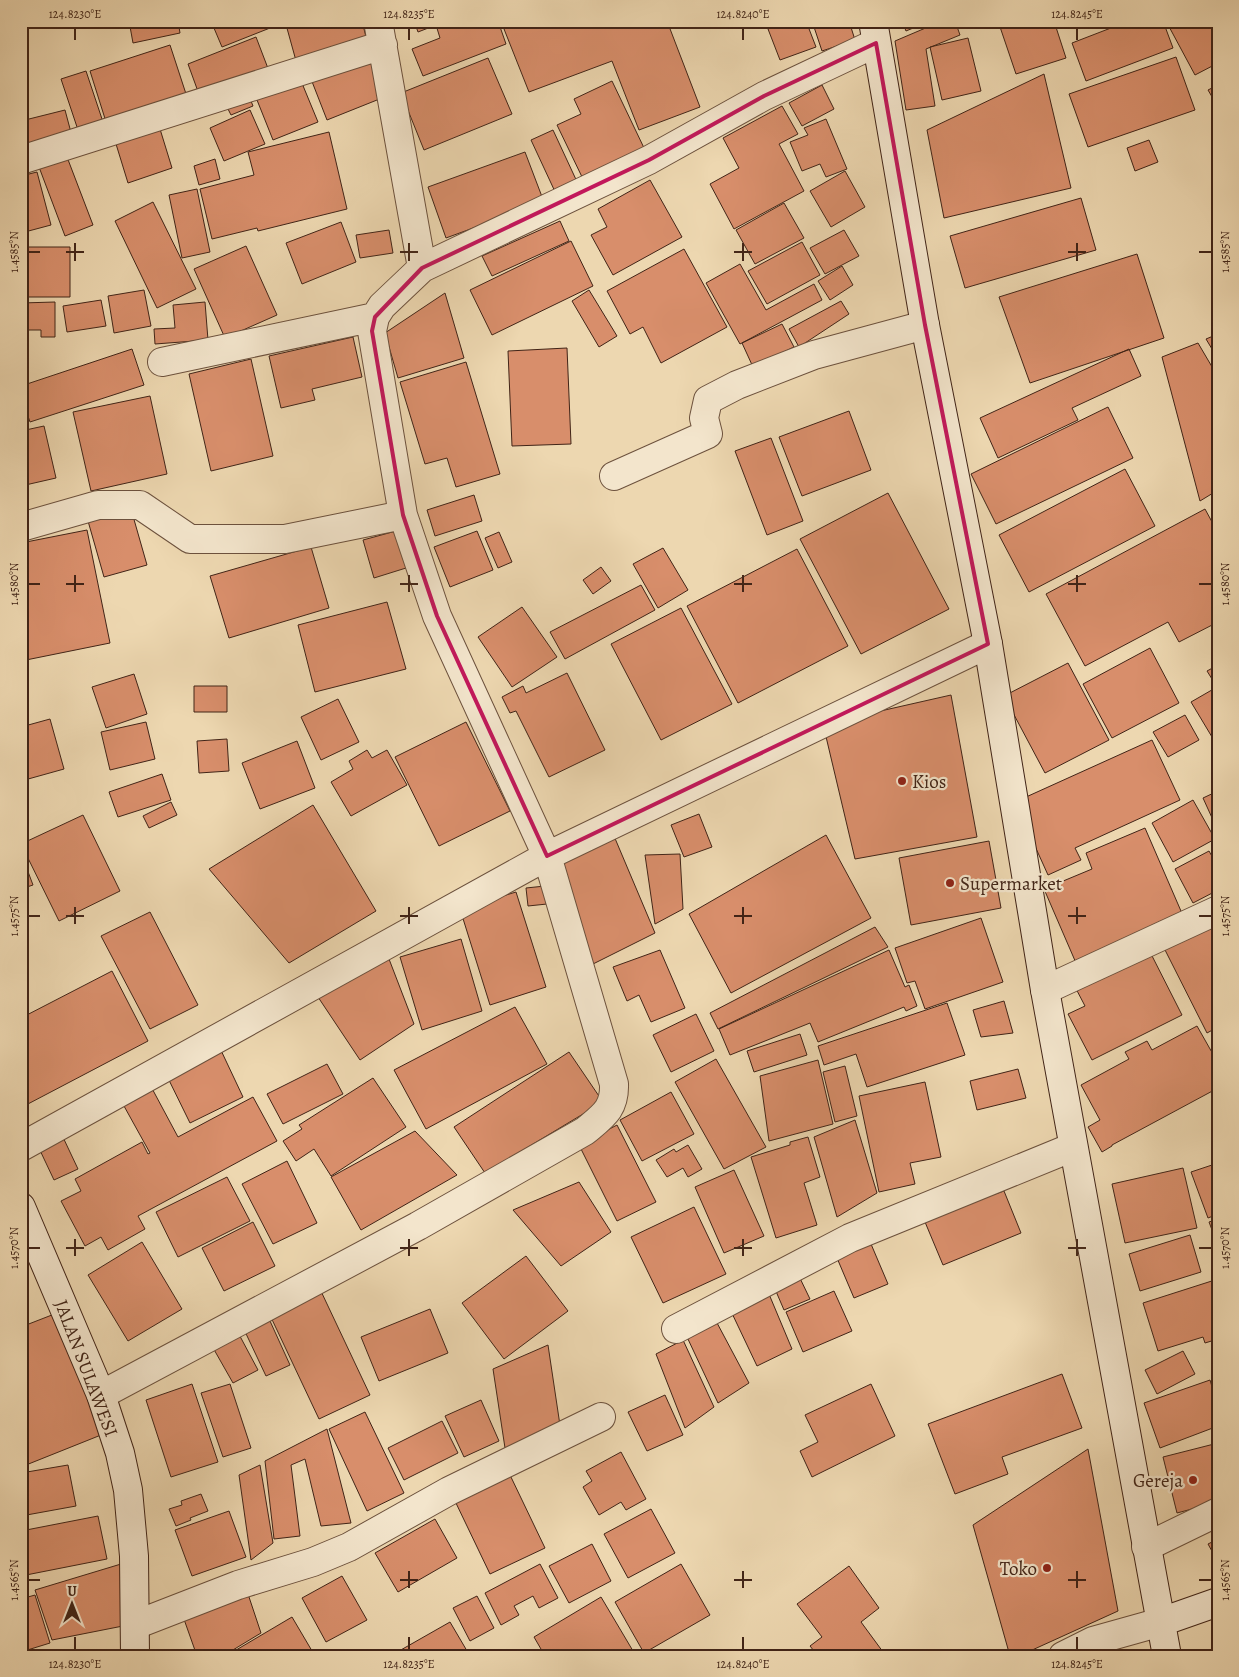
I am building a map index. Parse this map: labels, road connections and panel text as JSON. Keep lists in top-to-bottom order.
{
  "streets": {
    "street": ["JALAN SULAWESI"]
  },
  "places": [
    "Kios",
    "Supermarket",
    "Gereja",
    "Toko"
  ],
  "north": "top",
  "coordinates": [
    "124.8230°E",
    "124.8235°E",
    "124.8240°E",
    "124.8245°E",
    "1.4585°N",
    "1.4580°N",
    "1.4575°N",
    "1.4570°N",
    "1.4565°N"
  ]
}
